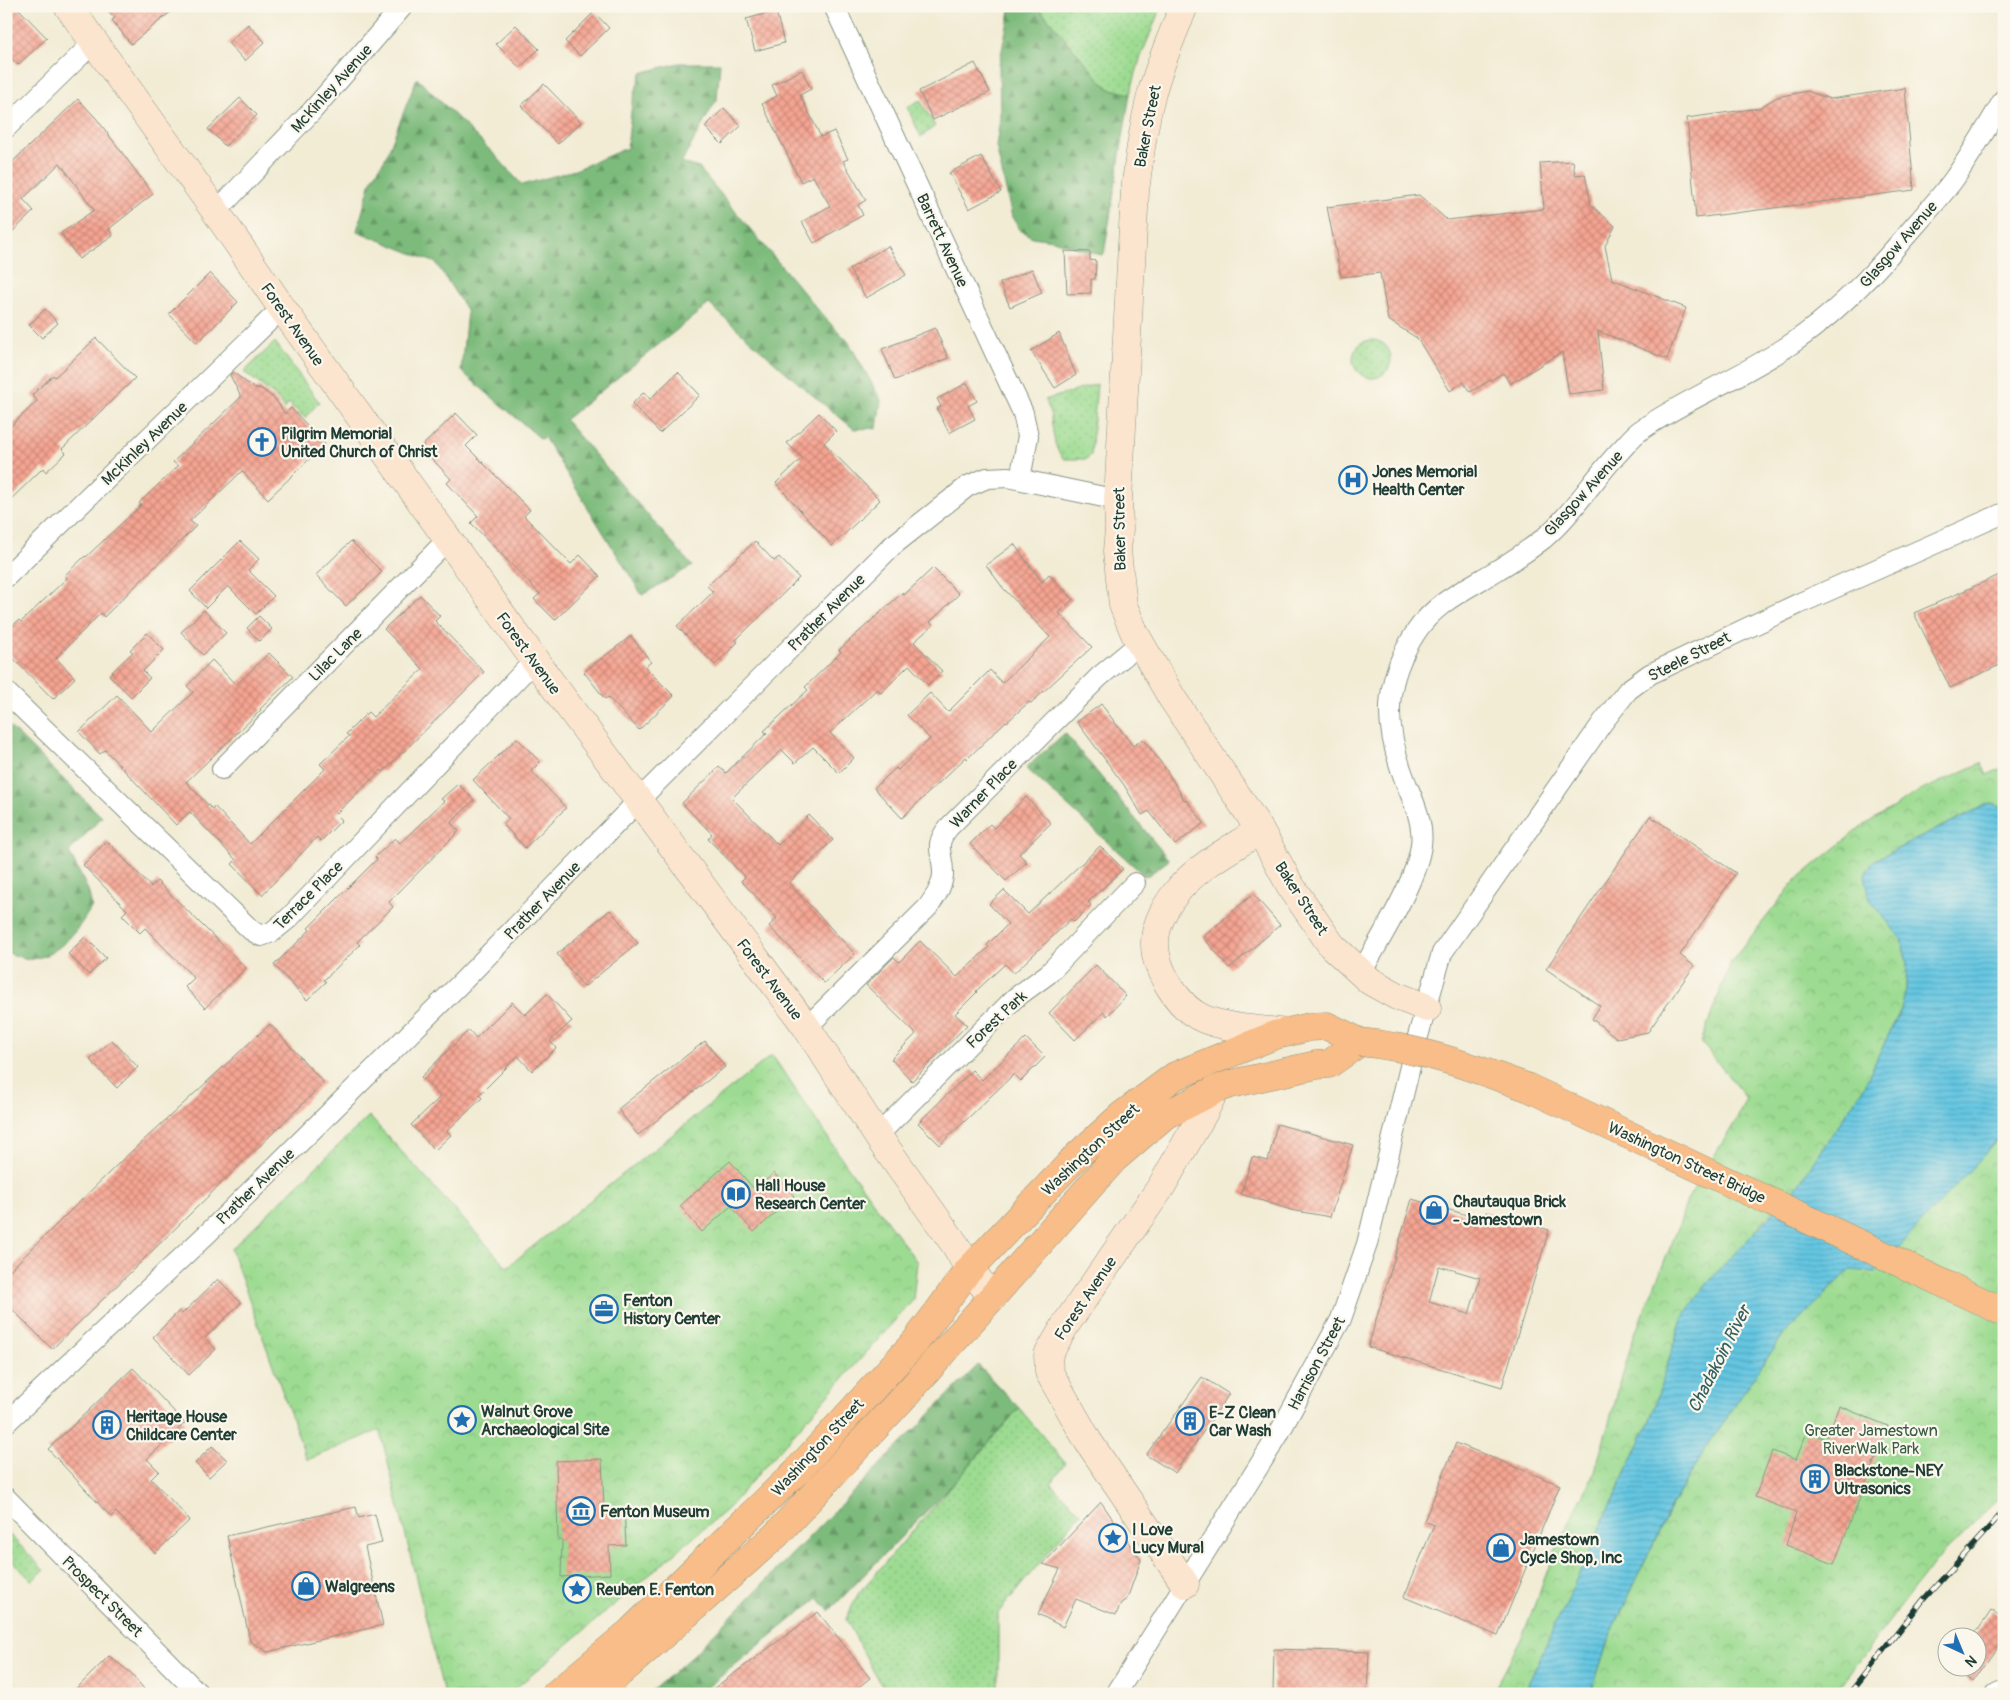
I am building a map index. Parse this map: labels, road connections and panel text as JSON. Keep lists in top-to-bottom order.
{
  "streets": {
    "highway": ["Washington Street", "Washington Street Bridge"],
    "main road": ["Baker Street", "Forest Avenue"],
    "street": [
      "McKinley Avenue",
      "Barrett Avenue",
      "Glasgow Avenue",
      "Prather Avenue",
      "Lilac Lane",
      "Steele Street",
      "Warner Place",
      "Terrace Place",
      "Forest Park",
      "Harrison Street",
      "Prospect Street"
    ]
  },
  "crossings": [
    ["McKinley Avenue", "Forest Avenue"],
    ["Baker Street", "Glasgow Avenue"],
    ["Baker Street", "Prather Avenue"],
    ["Baker Street", "Steele Street"],
    ["Baker Street", "Warner Place"],
    ["Baker Street", "Harrison Street"],
    ["Barrett Avenue", "Prather Avenue"],
    ["Forest Avenue", "Prather Avenue"],
    ["Forest Avenue", "Lilac Lane"],
    ["Forest Avenue", "Warner Place"],
    ["Forest Avenue", "Terrace Place"],
    ["Forest Avenue", "Forest Park"],
    ["Forest Avenue", "Washington Street"],
    ["Forest Avenue", "Harrison Street"],
    ["Steele Street", "Harrison Street"],
    ["Washington Street", "Washington Street Bridge"]
  ],
  "water": ["Chadakoin River"],
  "parks": ["Greater Jamestown RiverWalk Park"],
  "places": {
    "church": ["Pilgrim Memorial United Church of Christ"],
    "hospital": ["Jones Memorial Health Center"],
    "library": ["Hall House Research Center"],
    "shop": ["Chautauqua Brick - Jamestown", "Jamestown Cycle Shop, Inc", "Walgreens"],
    "office": ["Fenton History Center"],
    "place": ["Walnut Grove Archaeological Site", "I Love Lucy Mural", "Reuben E. Fenton"],
    "building": ["E-Z Clean Car Wash", "Heritage House Childcare Center", "Blackstone-NEY Ultrasonics"],
    "museum": ["Fenton Museum"]
  },
  "north": "bottom right"
}
